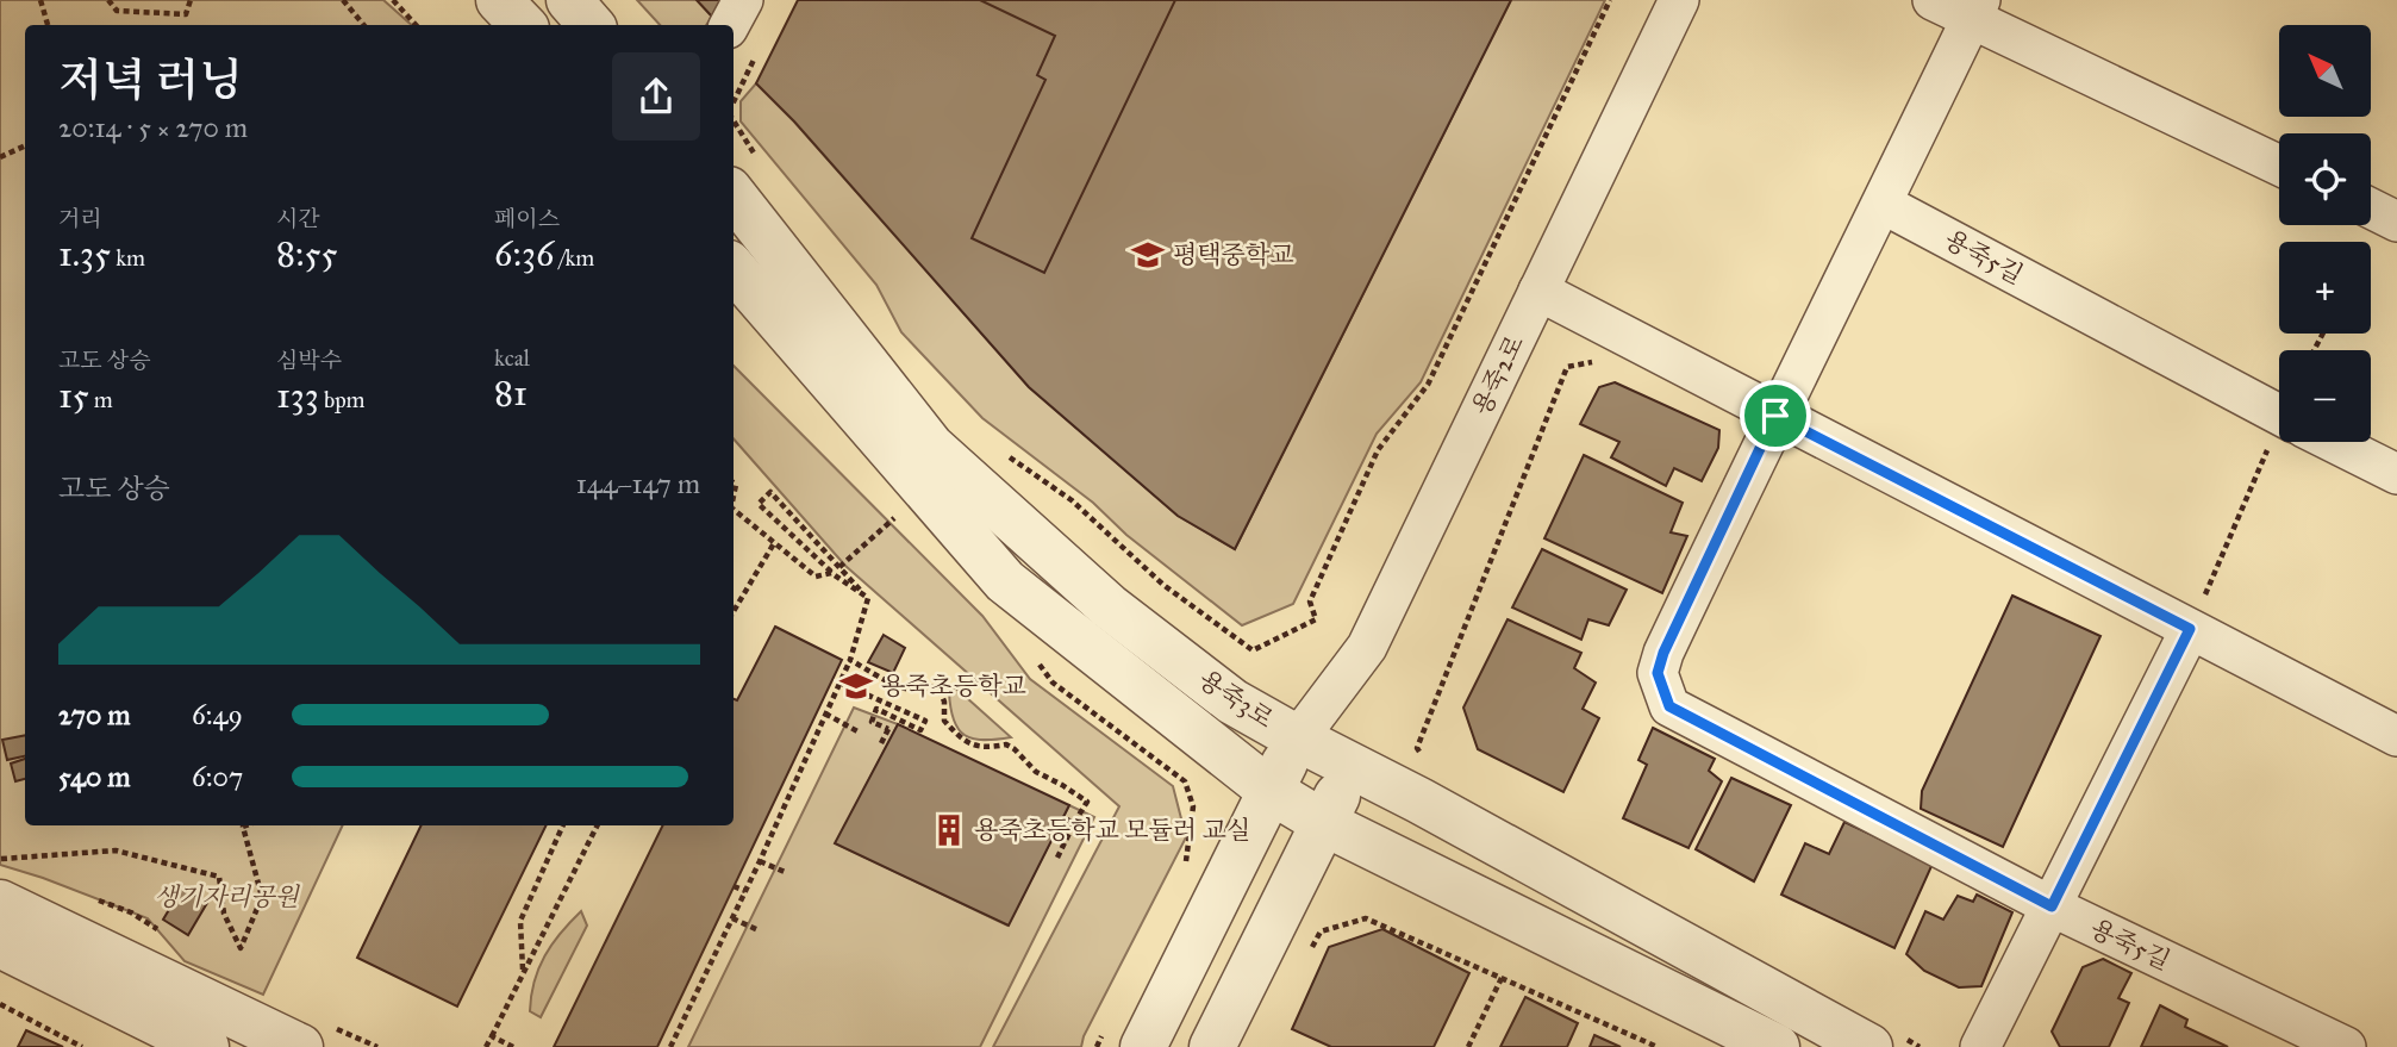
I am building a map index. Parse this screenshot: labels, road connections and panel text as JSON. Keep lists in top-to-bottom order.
{
  "streets": {
    "street": ["용죽5길", "용죽2로", "용죽3로"]
  },
  "crossings": [
    ["용죽2로", "용죽3로"]
  ],
  "parks": ["생기자리공원"],
  "places": {
    "school or university": ["평택중학교", "용죽초등학교"],
    "building": ["용죽초등학교 모듈러 교실"]
  },
  "north": "top left",
  "page": {
    "map_buttons": ["+", "−"],
    "heading": ["저녁 러닝", "20:14 · 5 × 270 m"],
    "stats": [
      ["거리", "1.35 km"],
      ["시간", "8:55"],
      ["페이스", "6:36 /km"],
      ["고도 상승", "15 m"],
      ["심박수", "133 bpm"],
      ["kcal", "81"]
    ],
    "chart": ["고도 상승", "144–147 m"],
    "list": [
      {
        "name": "270 m",
        "note": "6:49"
      },
      {
        "name": "540 m",
        "note": "6:07"
      }
    ]
  }
}
